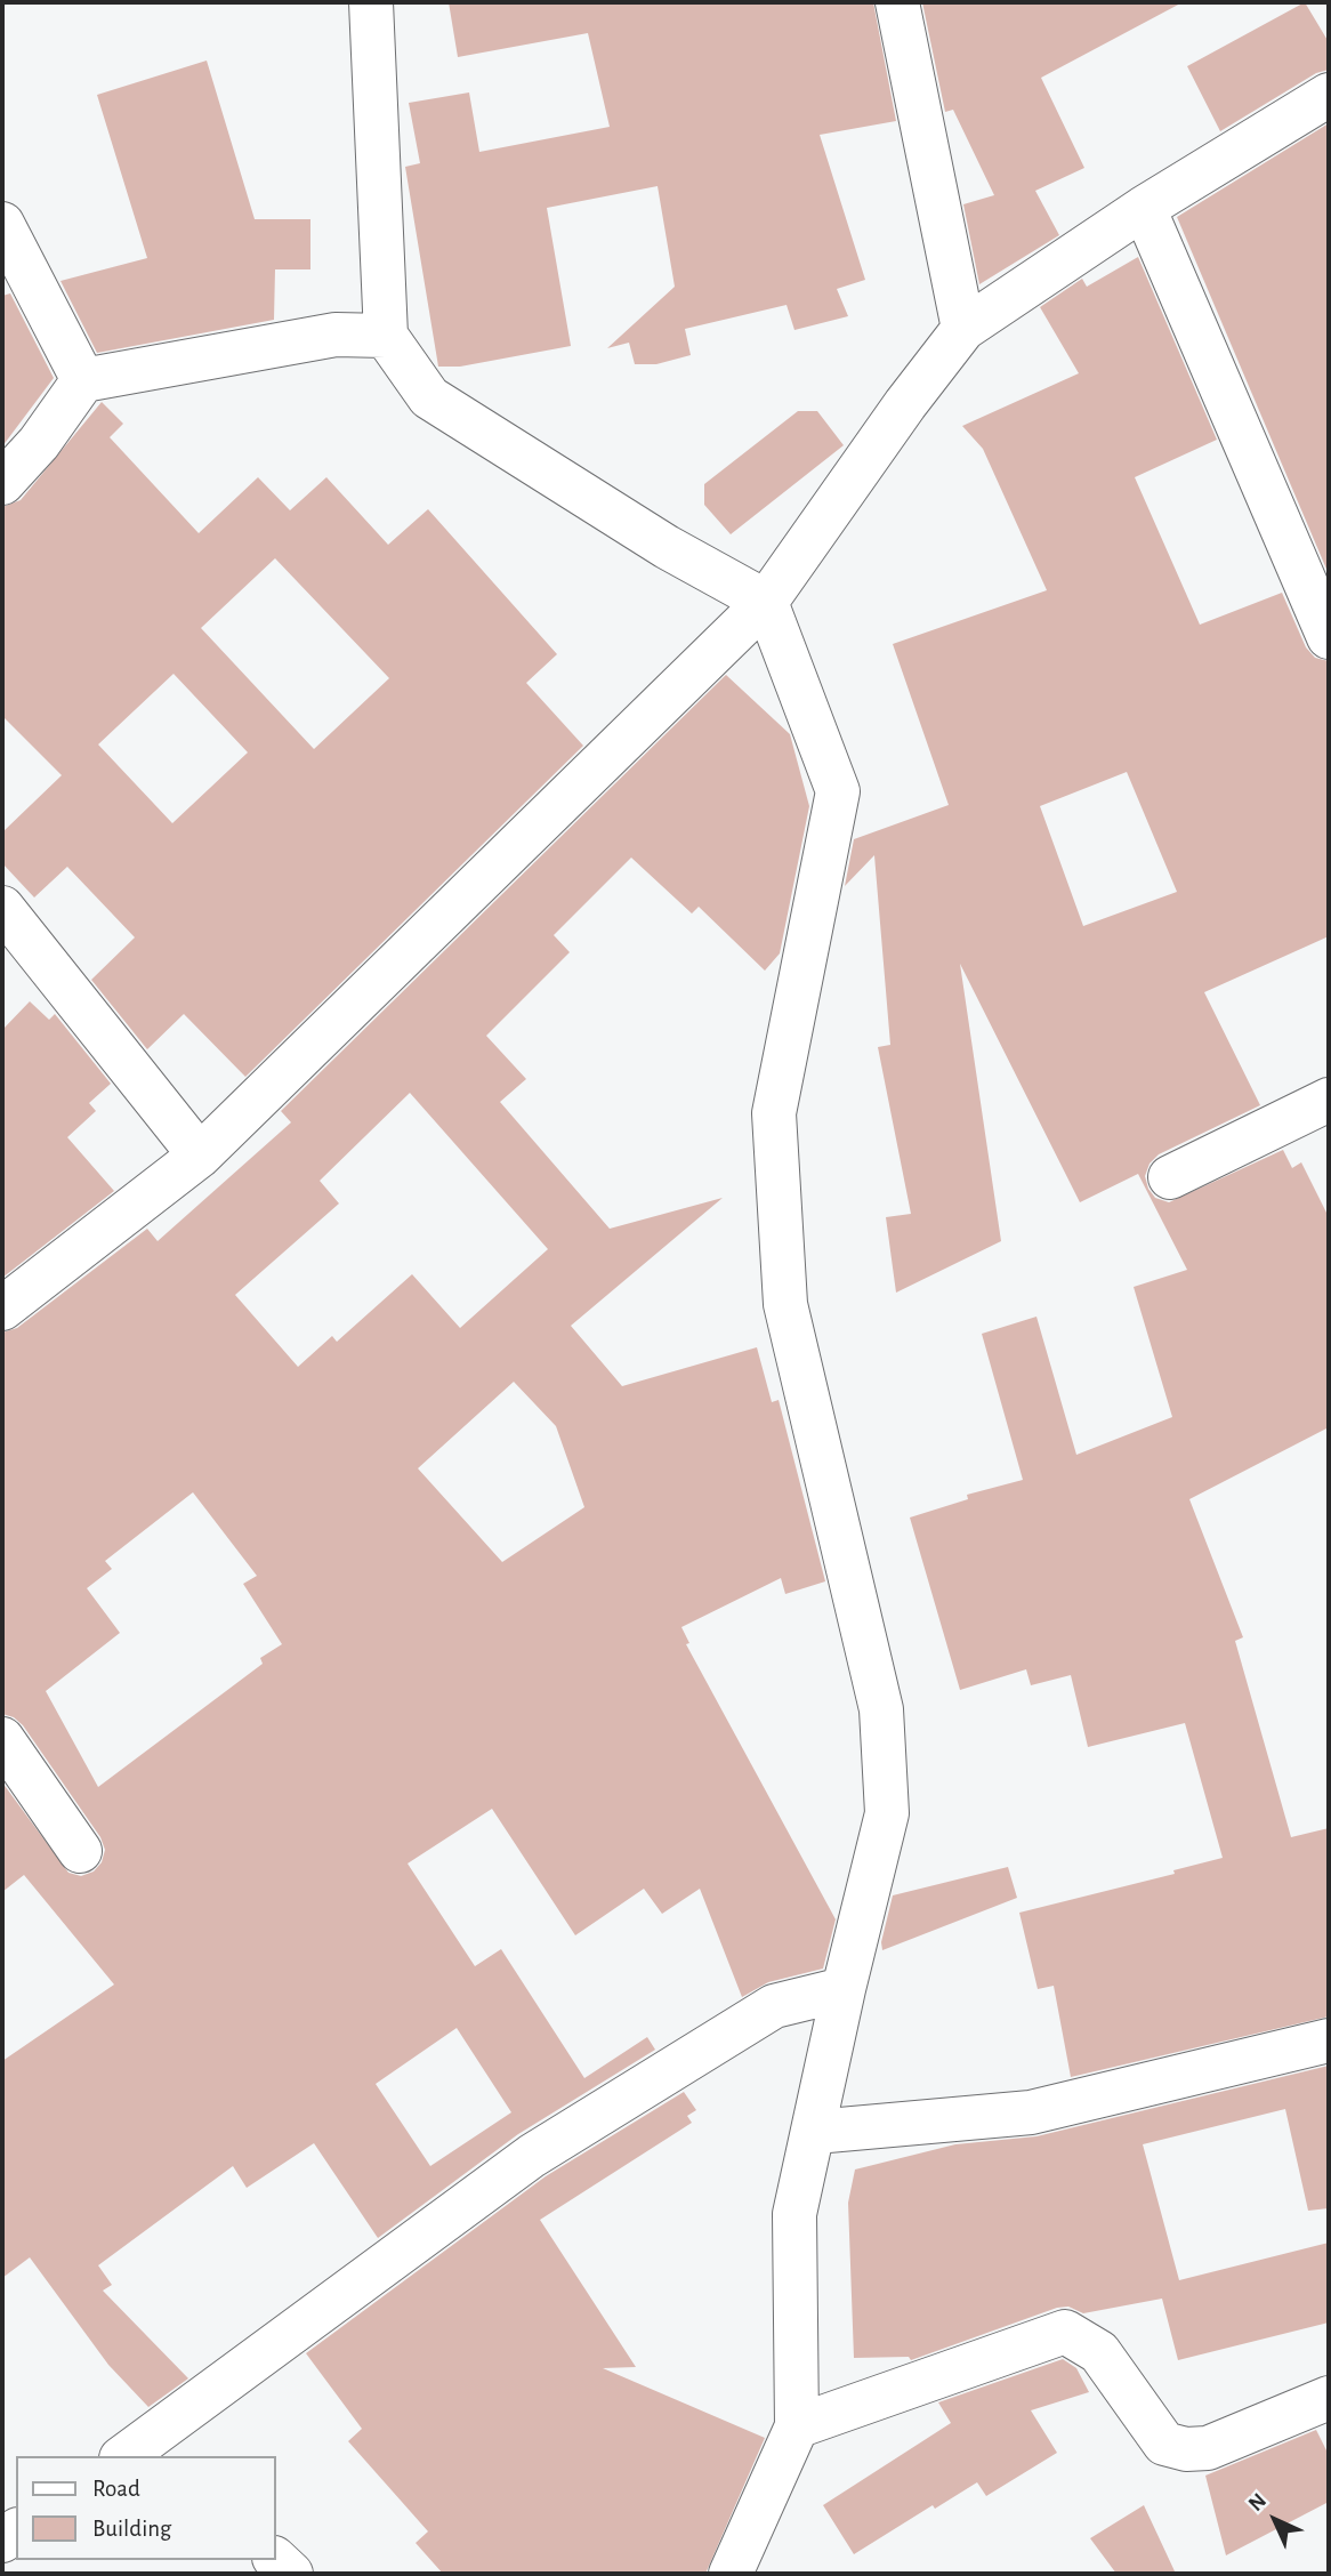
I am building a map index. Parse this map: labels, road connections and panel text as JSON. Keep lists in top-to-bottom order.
{
  "legend": ["Road", "Building"],
  "north": "top left"
}
